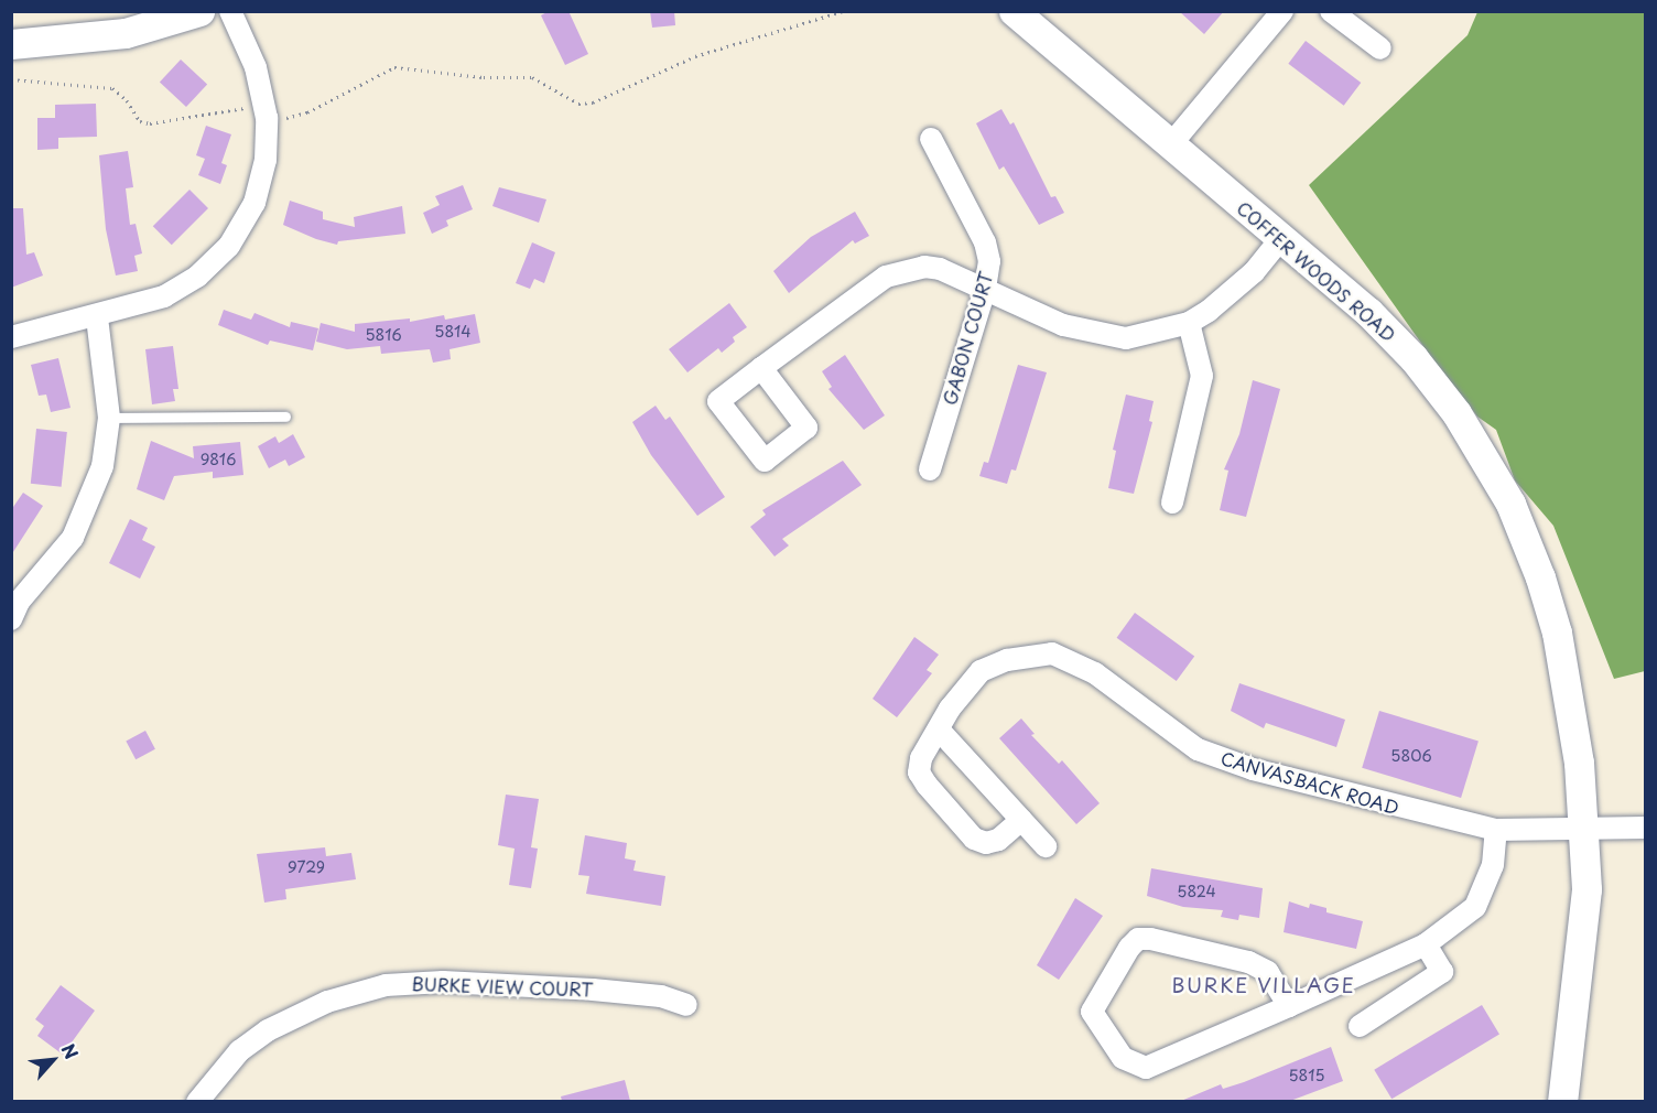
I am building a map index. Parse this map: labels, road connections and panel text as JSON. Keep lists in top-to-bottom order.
{
  "streets": {
    "street": [
      "COFFER WOODS ROAD",
      "GABON COURT",
      "CANVASBACK ROAD",
      "BURKE VIEW COURT"
    ]
  },
  "crossings": [
    ["COFFER WOODS ROAD", "CANVASBACK ROAD"]
  ],
  "districts": ["BURKE VILLAGE"],
  "house_numbers": [
    "5814",
    "5816",
    "9816",
    "5806",
    "9729",
    "5824",
    "5815"
  ],
  "north": "top right"
}
